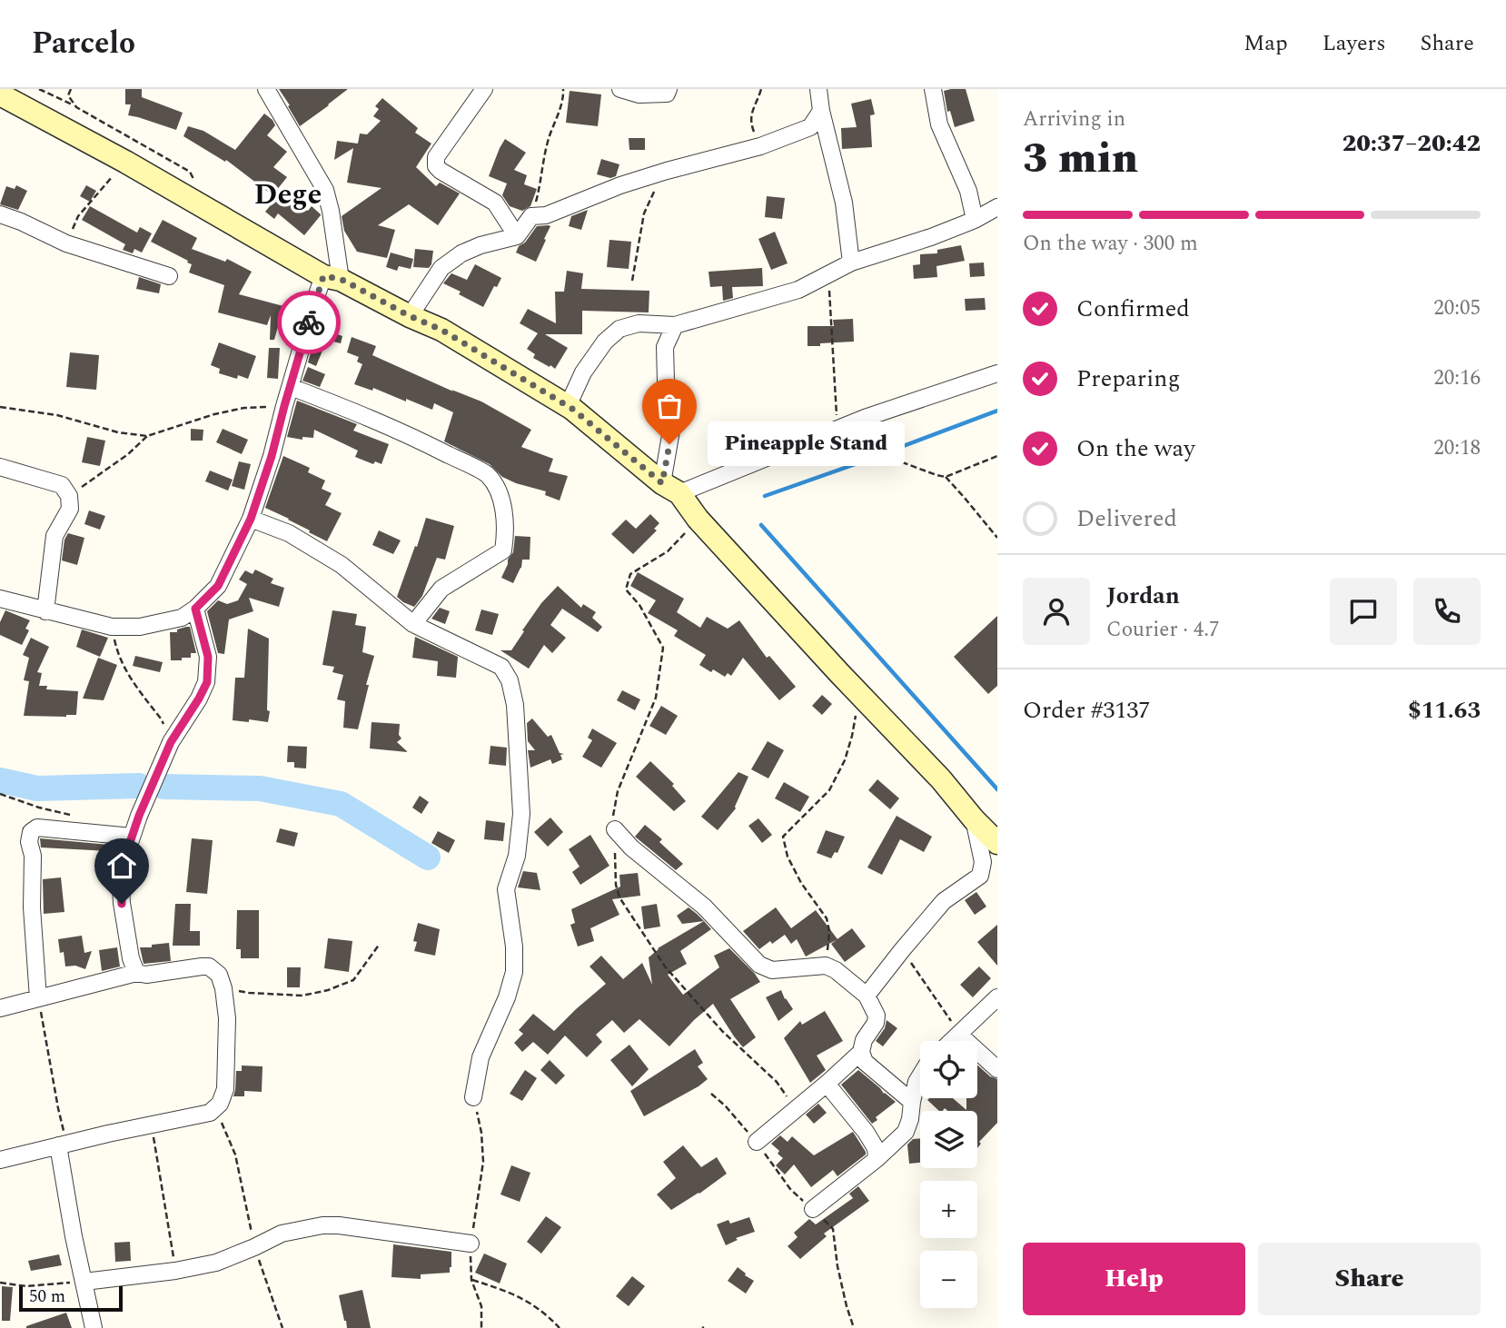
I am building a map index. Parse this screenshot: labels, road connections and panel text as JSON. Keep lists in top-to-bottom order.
{
  "districts": ["Dege"],
  "places": ["Pineapple Stand"],
  "scale_bar": "50 m",
  "page": {
    "header": "Parcelo",
    "nav": ["Map", "Layers", "Share"],
    "heading": ["3 min", "Arriving in", "20:37–20:42"],
    "panel": [
      "Jordan",
      "Courier · 4.7",
      "Order #3137",
      "$11.63"
    ],
    "bar": "On the way · 300 m",
    "list": [
      ["Confirmed", "20:05"],
      ["Preparing", "20:16"],
      ["On the way", "20:18"],
      "Delivered"
    ],
    "bubble": "Pineapple Stand",
    "map_buttons": ["+", "−"],
    "buttons": ["Help", "Share"],
    "scale": "50 m"
  }
}
